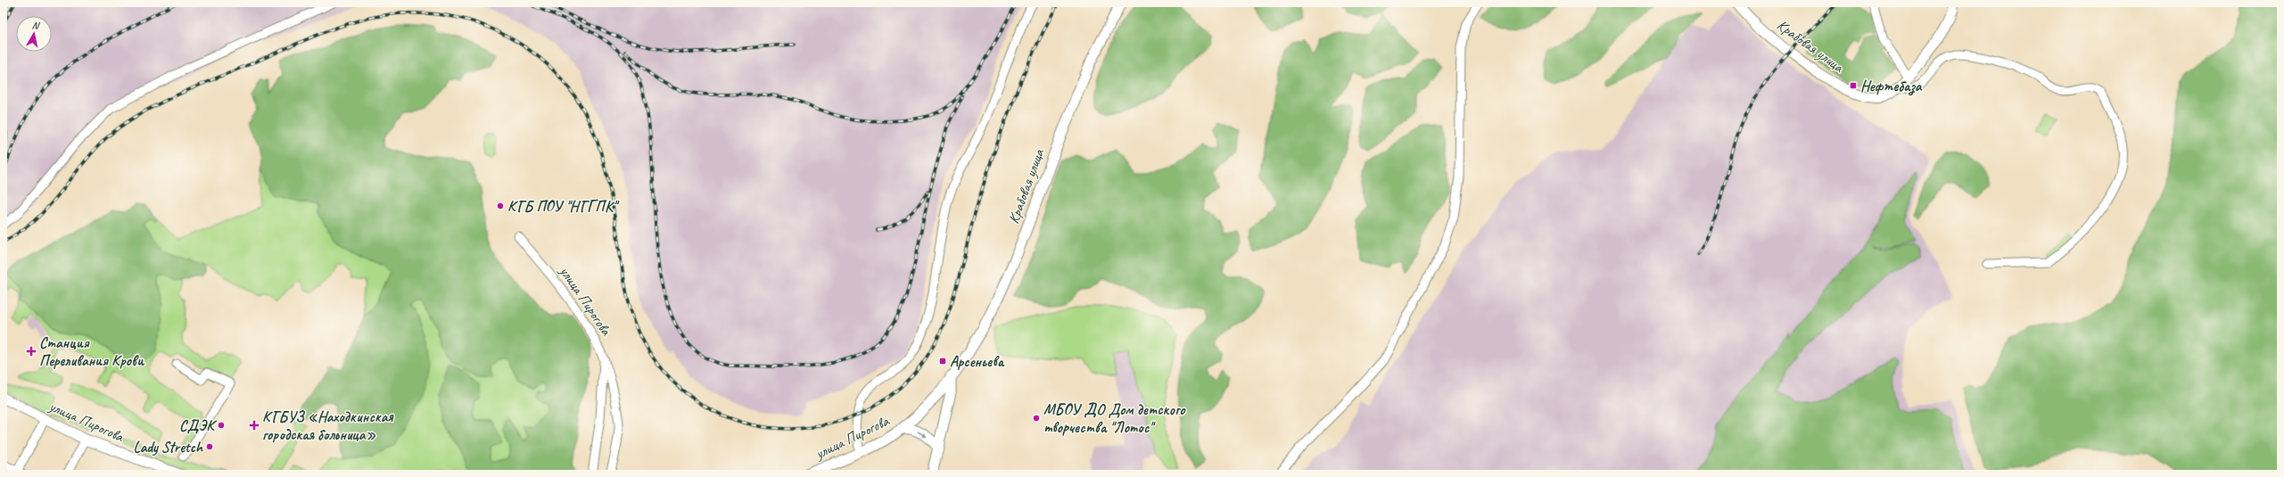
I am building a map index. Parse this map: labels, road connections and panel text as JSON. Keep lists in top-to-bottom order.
{
  "streets": {
    "main road": ["Крабовая улица", "улица Пирогова"]
  },
  "crossings": [
    ["Крабовая улица", "улица Пирогова"]
  ],
  "places": {
    "transit": ["Нефтебаза", "Арсеньева"],
    "other": [
      "КГБ ПОУ \"НГГПК\"",
      "МБОУ ДО Дом детского творчества \"Лотос\"",
      "СДЭК",
      "Lady Stretch"
    ],
    "health": ["Станция Переливания Крови", "КГБУЗ «Находкинская городская больница»"]
  },
  "north": "top"
}
